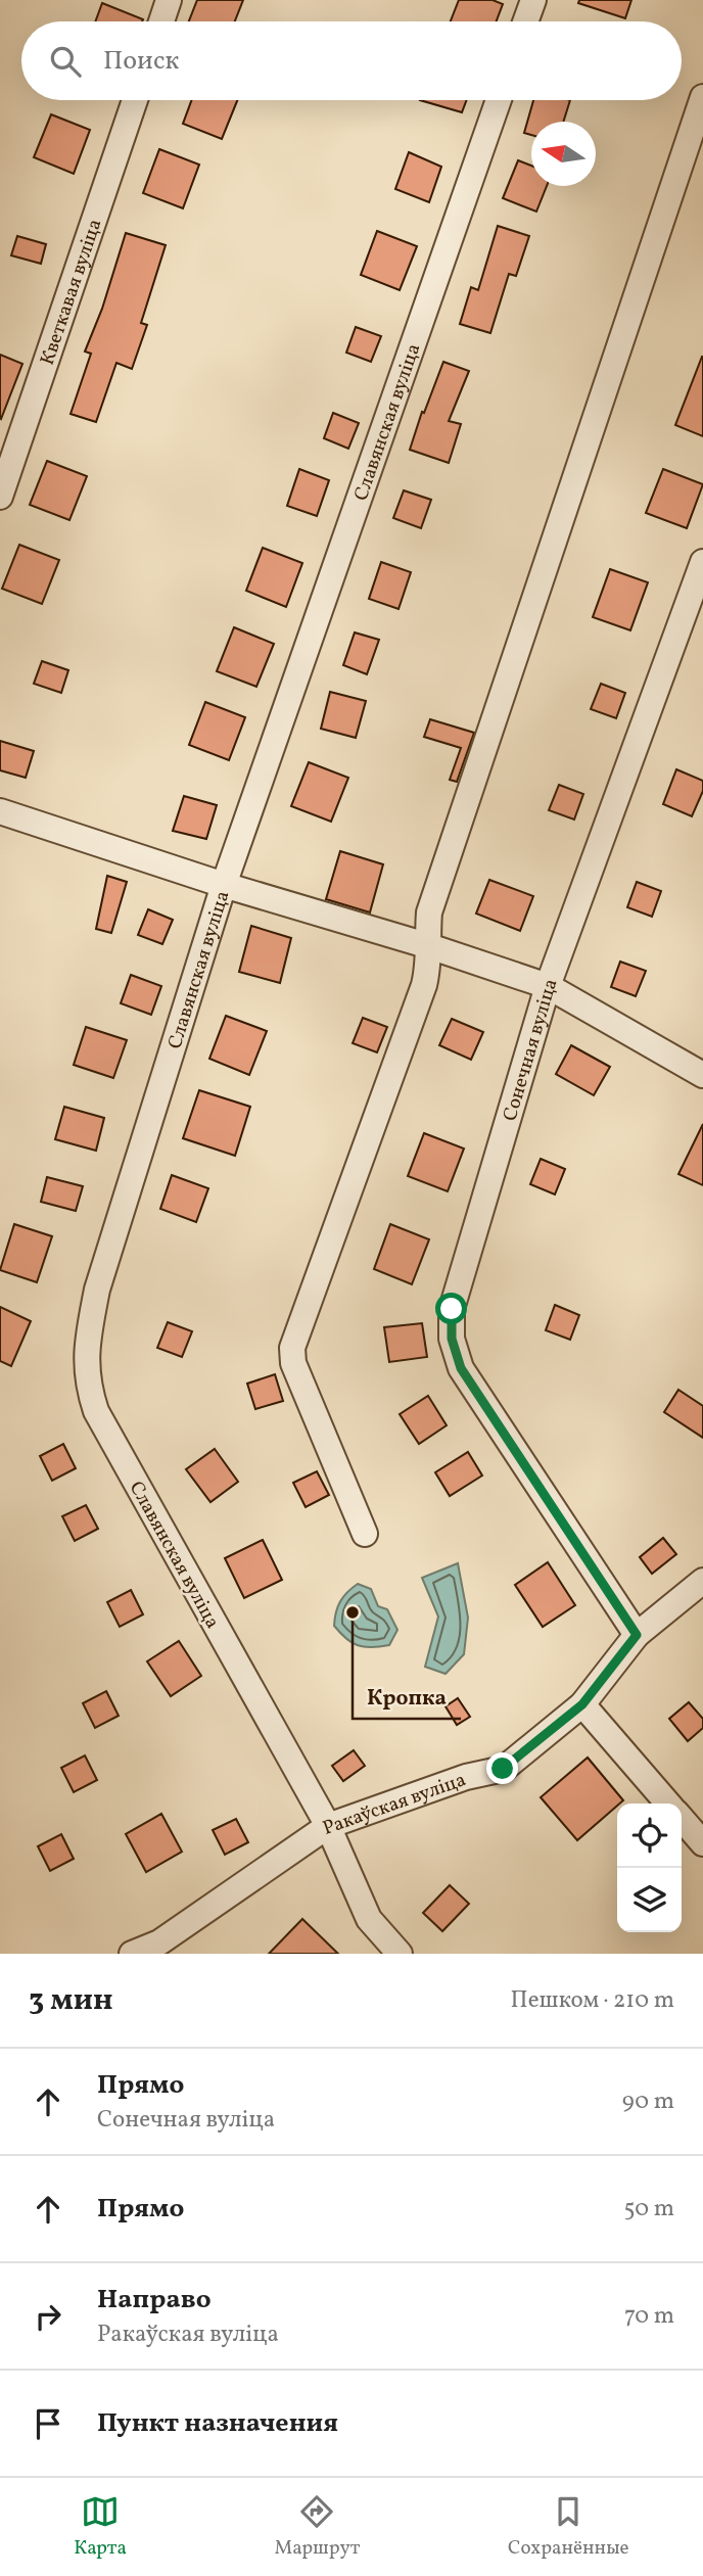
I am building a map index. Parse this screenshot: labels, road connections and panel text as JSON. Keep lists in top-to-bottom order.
{
  "streets": {
    "street": [
      "Кветкавая вуліца",
      "Славянская вуліца",
      "Сонечная вуліца",
      "Ракаўская вуліца"
    ]
  },
  "crossings": [
    ["Славянская вуліца", "Ракаўская вуліца"],
    ["Сонечная вуліца", "Ракаўская вуліца"]
  ],
  "places": ["Кропка"],
  "north": "left",
  "page": {
    "search": "Поиск",
    "heading": ["3 мин", "Пешком · 210 m"],
    "list": [
      ["Прямо", "Сонечная вуліца", "90 m"],
      ["Прямо", "50 m"],
      ["Направо", "Ракаўская вуліца", "70 m"],
      "Пункт назначения"
    ],
    "nav": ["Карта", "Маршрут", "Сохранённые"]
  }
}
